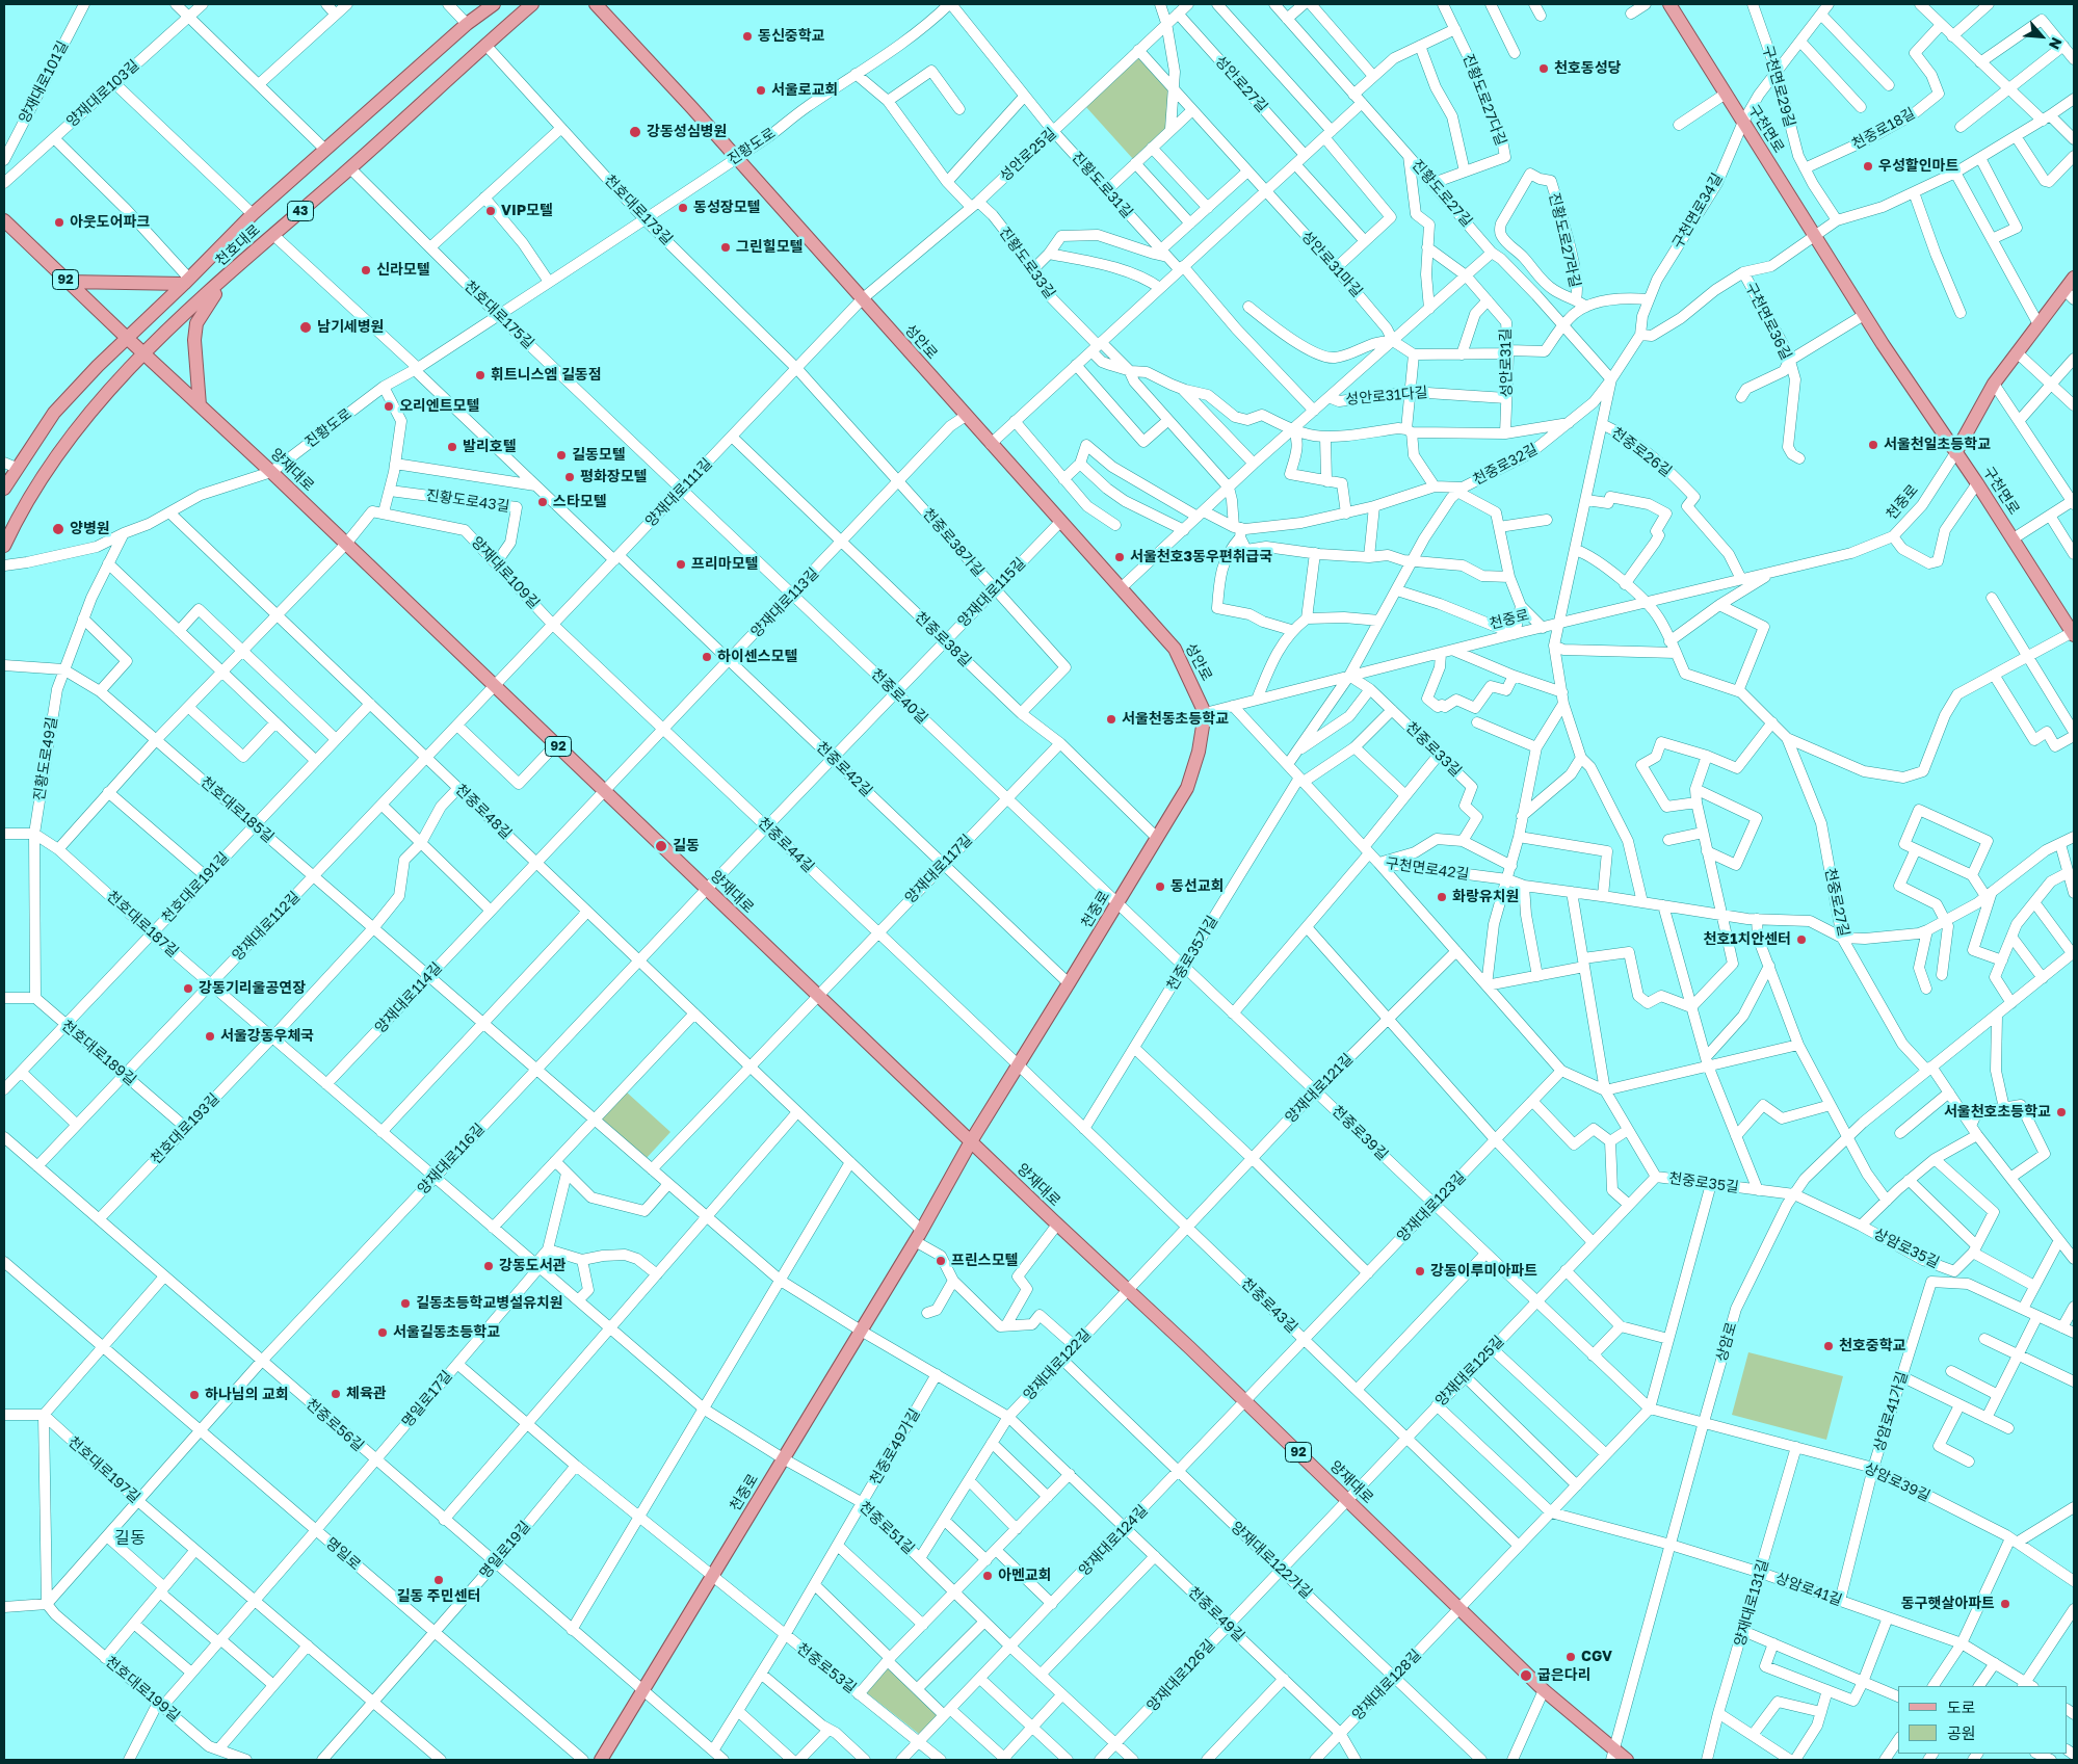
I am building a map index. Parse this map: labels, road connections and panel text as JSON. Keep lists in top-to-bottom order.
{
  "streets": {
    "main road": [
      "구천면로",
      "43",
      "천호대로",
      "92",
      "성안로",
      "양재대로",
      "천중로"
    ],
    "street": [
      "양재대로101길",
      "성안로27길",
      "구천면로29길",
      "양재대로103길",
      "진황도로27다길",
      "천중로18길",
      "진황도로",
      "성안로25길",
      "진황도로31길",
      "진황도로27길",
      "천호대로173길",
      "구천면로34길",
      "진황도로27라길",
      "진황도로33길",
      "성안로31마길",
      "천호대로175길",
      "구천면로36길",
      "성안로31길",
      "성안로31다길",
      "천중로26길",
      "천중로32길",
      "양재대로111길",
      "진황도로43길",
      "천중로38가길",
      "양재대로109길",
      "양재대로115길",
      "양재대로113길",
      "천중로38길",
      "천중로40길",
      "천중로33길",
      "진황도로49길",
      "천중로42길",
      "천호대로185길",
      "천중로48길",
      "천중로44길",
      "양재대로117길",
      "구천면로42길",
      "천호대로191길",
      "천중로27길",
      "천호대로187길",
      "양재대로112길",
      "천중로35가길",
      "양재대로114길",
      "천호대로189길",
      "양재대로121길",
      "천호대로193길",
      "천중로39길",
      "양재대로116길",
      "천중로35길",
      "양재대로123길",
      "상암로35길",
      "천중로43길",
      "상암로",
      "양재대로122길",
      "양재대로125길",
      "명일로17길",
      "상암로41가길",
      "천중로56길",
      "천중로49가길",
      "천호대로197길",
      "상암로39길",
      "천중로51길",
      "양재대로124길",
      "명일로19길",
      "명일로",
      "양재대로122가길",
      "상암로41길",
      "양재대로131길",
      "천중로49길",
      "천중로53길",
      "양재대로126길",
      "양재대로128길",
      "천호대로199길"
    ]
  },
  "crossings": [
    ["성안로27길", "성안로25길"],
    ["구천면로29길", "천중로18길"],
    ["구천면로29길", "구천면로34길"],
    ["구천면로29길", "구천면로36길"],
    ["양재대로103길", "천호대로"],
    ["진황도로27다길", "진황도로27길"],
    ["구천면로", "구천면로34길"],
    ["구천면로", "구천면로36길"],
    ["구천면로", "천중로"],
    ["진황도로", "진황도로31길"],
    ["진황도로", "천호대로173길"],
    ["진황도로", "진황도로33길"],
    ["진황도로", "천호대로175길"],
    ["진황도로", "성안로"],
    ["진황도로", "양재대로"],
    ["진황도로", "진황도로49길"],
    ["진황도로", "천중로42길"],
    ["진황도로", "천중로48길"],
    ["성안로25길", "진황도로31길"],
    ["성안로25길", "진황도로33길"],
    ["성안로25길", "성안로"],
    ["성안로25길", "양재대로111길"],
    ["진황도로27길", "구천면로34길"],
    ["진황도로27길", "진황도로27라길"],
    ["진황도로27길", "천중로32길"],
    ["천호대로173길", "천호대로"],
    ["천호대로173길", "양재대로111길"],
    ["천호대로173길", "천중로38가길"],
    ["구천면로34길", "구천면로36길"],
    ["구천면로34길", "천중로26길"],
    ["구천면로34길", "천중로32길"],
    ["구천면로34길", "천중로"],
    ["천호대로", "천호대로175길"],
    ["천호대로", "양재대로"],
    ["천호대로", "천중로42길"],
    ["천호대로175길", "양재대로111길"],
    ["천호대로175길", "천중로40길"],
    ["성안로", "양재대로111길"],
    ["성안로", "천중로"],
    ["성안로", "양재대로115길"],
    ["성안로", "양재대로113길"],
    ["성안로31길", "성안로31다길"],
    ["천중로26길", "천중로"],
    ["천중로32길", "천중로"],
    ["천중로32길", "천중로33길"],
    ["양재대로", "양재대로111길"],
    ["양재대로", "천중로"],
    ["양재대로", "양재대로115길"],
    ["양재대로", "양재대로113길"],
    ["양재대로", "양재대로117길"],
    ["양재대로", "양재대로112길"],
    ["양재대로", "양재대로114길"],
    ["양재대로", "양재대로121길"],
    ["양재대로", "양재대로116길"],
    ["양재대로", "양재대로123길"],
    ["양재대로", "상암로"],
    ["양재대로", "양재대로122길"],
    ["양재대로", "양재대로125길"],
    ["양재대로", "양재대로124길"],
    ["양재대로", "양재대로126길"],
    ["양재대로", "양재대로128길"],
    ["양재대로111길", "천중로38가길"],
    ["양재대로111길", "양재대로109길"],
    ["양재대로111길", "천중로38길"],
    ["양재대로111길", "천중로40길"],
    ["양재대로111길", "천중로42길"],
    ["양재대로111길", "천중로44길"],
    ["양재대로111길", "양재대로112길"],
    ["진황도로43길", "양재대로109길"],
    ["천중로", "천중로38길"],
    ["천중로", "천중로40길"],
    ["천중로", "천중로33길"],
    ["천중로", "천중로42길"],
    ["천중로", "천중로48길"],
    ["천중로", "천중로44길"],
    ["천중로", "천중로27길"],
    ["천중로", "천중로39길"],
    ["천중로", "천중로43길"],
    ["천중로", "천중로56길"],
    ["천중로", "천중로51길"],
    ["천중로", "천중로49길"],
    ["천중로", "천중로53길"],
    ["천중로38가길", "양재대로115길"],
    ["천중로38가길", "양재대로113길"],
    ["천중로38가길", "천중로38길"],
    ["양재대로109길", "천중로44길"],
    ["양재대로115길", "천중로38길"],
    ["양재대로115길", "천중로40길"],
    ["양재대로115길", "천중로42길"],
    ["양재대로115길", "천중로44길"],
    ["양재대로115길", "양재대로116길"],
    ["양재대로113길", "천중로38길"],
    ["양재대로113길", "천중로40길"],
    ["양재대로113길", "천중로42길"],
    ["양재대로113길", "천중로44길"],
    ["양재대로113길", "양재대로114길"],
    ["천중로38길", "양재대로117길"],
    ["천중로40길", "양재대로117길"],
    ["천중로40길", "천중로39길"],
    ["천중로33길", "구천면로42길"],
    ["진황도로49길", "천호대로185길"],
    ["진황도로49길", "천호대로187길"],
    ["진황도로49길", "천호대로189길"],
    ["천중로42길", "양재대로117길"],
    ["천호대로185길", "천호대로191길"],
    ["천호대로185길", "양재대로112길"],
    ["천호대로185길", "양재대로114길"],
    ["천호대로185길", "양재대로116길"],
    ["천호대로185길", "천중로49길"],
    ["천중로48길", "천호대로191길"],
    ["천중로48길", "양재대로112길"],
    ["천중로48길", "양재대로114길"],
    ["천중로48길", "양재대로116길"],
    ["천중로44길", "양재대로117길"],
    ["천중로44길", "천중로43길"],
    ["구천면로42길", "천중로27길"],
    ["구천면로42길", "천중로35길"],
    ["천호대로191길", "천호대로187길"],
    ["천호대로191길", "천호대로189길"],
    ["천중로27길", "상암로"],
    ["천호대로187길", "양재대로112길"],
    ["천호대로187길", "양재대로114길"],
    ["천호대로187길", "천호대로193길"],
    ["천호대로187길", "양재대로116길"],
    ["천호대로187길", "명일로17길"],
    ["천호대로187길", "천중로51길"],
    ["양재대로112길", "천호대로189길"],
    ["양재대로112길", "천중로56길"],
    ["천중로35가길", "천중로39길"],
    ["천중로35가길", "천중로43길"],
    ["천호대로189길", "천호대로193길"],
    ["양재대로121길", "천중로39길"],
    ["양재대로121길", "천중로43길"],
    ["양재대로121길", "양재대로122길"],
    ["천호대로193길", "천중로56길"],
    ["천중로39길", "양재대로123길"],
    ["천중로39길", "상암로"],
    ["천중로39길", "양재대로125길"],
    ["천중로39길", "상암로39길"],
    ["천중로39길", "양재대로128길"],
    ["양재대로116길", "천중로56길"],
    ["양재대로116길", "천호대로197길"],
    ["양재대로116길", "명일로"],
    ["양재대로116길", "천호대로199길"],
    ["천중로35길", "상암로35길"],
    ["천중로35길", "상암로"],
    ["천중로35길", "양재대로125길"],
    ["양재대로123길", "천중로43길"],
    ["양재대로123길", "양재대로124길"],
    ["상암로35길", "상암로"],
    ["천중로43길", "양재대로125길"],
    ["천중로43길", "양재대로128길"],
    ["상암로", "상암로39길"],
    ["상암로", "상암로41길"],
    ["양재대로122길", "천중로51길"],
    ["양재대로122길", "양재대로122가길"],
    ["양재대로122길", "천중로49길"],
    ["양재대로125길", "양재대로126길"],
    ["명일로17길", "천중로56길"],
    ["명일로17길", "천호대로197길"],
    ["명일로17길", "명일로"],
    ["명일로17길", "천중로53길"],
    ["명일로17길", "천호대로199길"],
    ["상암로41가길", "상암로39길"],
    ["상암로41가길", "상암로41길"],
    ["천중로56길", "천중로49가길"],
    ["천중로56길", "명일로19길"],
    ["천중로49가길", "천중로51길"],
    ["천중로49가길", "천중로49길"],
    ["천중로49가길", "천중로53길"],
    ["상암로39길", "양재대로131길"],
    ["천중로51길", "양재대로124길"],
    ["천중로51길", "양재대로126길"],
    ["양재대로124길", "양재대로122가길"],
    ["양재대로124길", "천중로49길"],
    ["양재대로124길", "천중로53길"],
    ["명일로19길", "명일로"],
    ["명일로19길", "천중로53길"],
    ["양재대로122가길", "양재대로126길"],
    ["양재대로122가길", "양재대로128길"],
    ["상암로41길", "양재대로131길"],
    ["상암로41길", "양재대로128길"],
    ["천중로49길", "양재대로126길"],
    ["천중로49길", "양재대로128길"]
  ],
  "districts": ["길동"],
  "places": [
    "동신중학교",
    "천호동성당",
    "서울로교회",
    "강동성심병원",
    "우성할인마트",
    "동성장모텔",
    "VIP모텔",
    "아웃도어파크",
    "그린힐모텔",
    "신라모텔",
    "남기세병원",
    "휘트니스엠 길동점",
    "오리엔트모텔",
    "서울천일초등학교",
    "발리호텔",
    "길동모텔",
    "평화장모텔",
    "스타모텔",
    "양병원",
    "서울천호3동우편취급국",
    "프리마모텔",
    "하이센스모텔",
    "서울천동초등학교",
    "길동",
    "동선교회",
    "화랑유치원",
    "천호1치안센터",
    "강동기리울공연장",
    "서울강동우체국",
    "서울천호초등학교",
    "프린스모텔",
    "강동도서관",
    "강동이루미아파트",
    "길동초등학교병설유치원",
    "서울길동초등학교",
    "천호중학교",
    "체육관",
    "하나님의 교회",
    "아멘교회",
    "길동 주민센터",
    "동구햇살아파트",
    "CGV",
    "굽은다리"
  ],
  "legend": ["도로", "공원"],
  "north": "bottom right"
}
